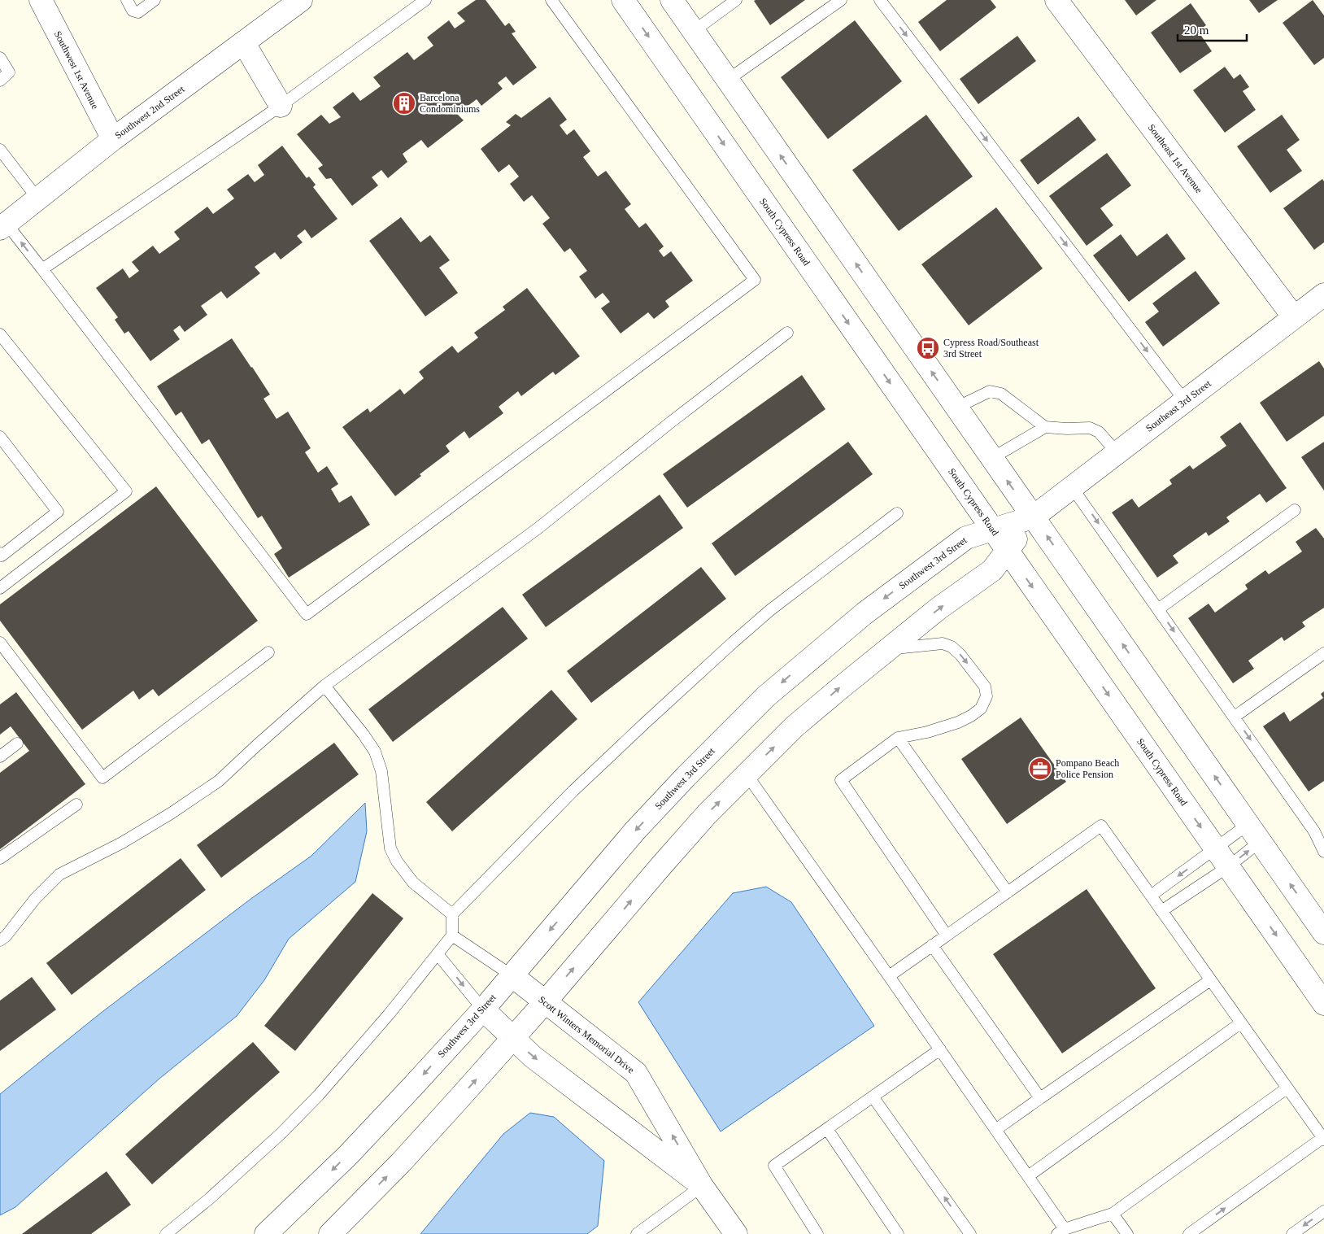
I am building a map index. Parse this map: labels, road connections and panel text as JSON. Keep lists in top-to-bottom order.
{
  "streets": {
    "street": [
      "Southwest 1st Avenue",
      "Southwest 2nd Street",
      "Southeast 1st Avenue",
      "South Cypress Road",
      "Southeast 3rd Street",
      "Southwest 3rd Street",
      "Scott Winters Memorial Drive"
    ]
  },
  "crossings": [
    ["Southwest 1st Avenue", "Southwest 2nd Street"],
    ["Southeast 1st Avenue", "Southeast 3rd Street"],
    ["South Cypress Road", "Southwest 3rd Street"],
    ["Southeast 3rd Street", "Southwest 3rd Street"],
    ["Southwest 3rd Street", "Scott Winters Memorial Drive"]
  ],
  "places": {
    "building": ["Barcelona Condominiums"],
    "bus stop": ["Cypress Road/Southeast 3rd Street"],
    "office": ["Pompano Beach Police Pension"]
  },
  "scale_bar": "20 m"
}
